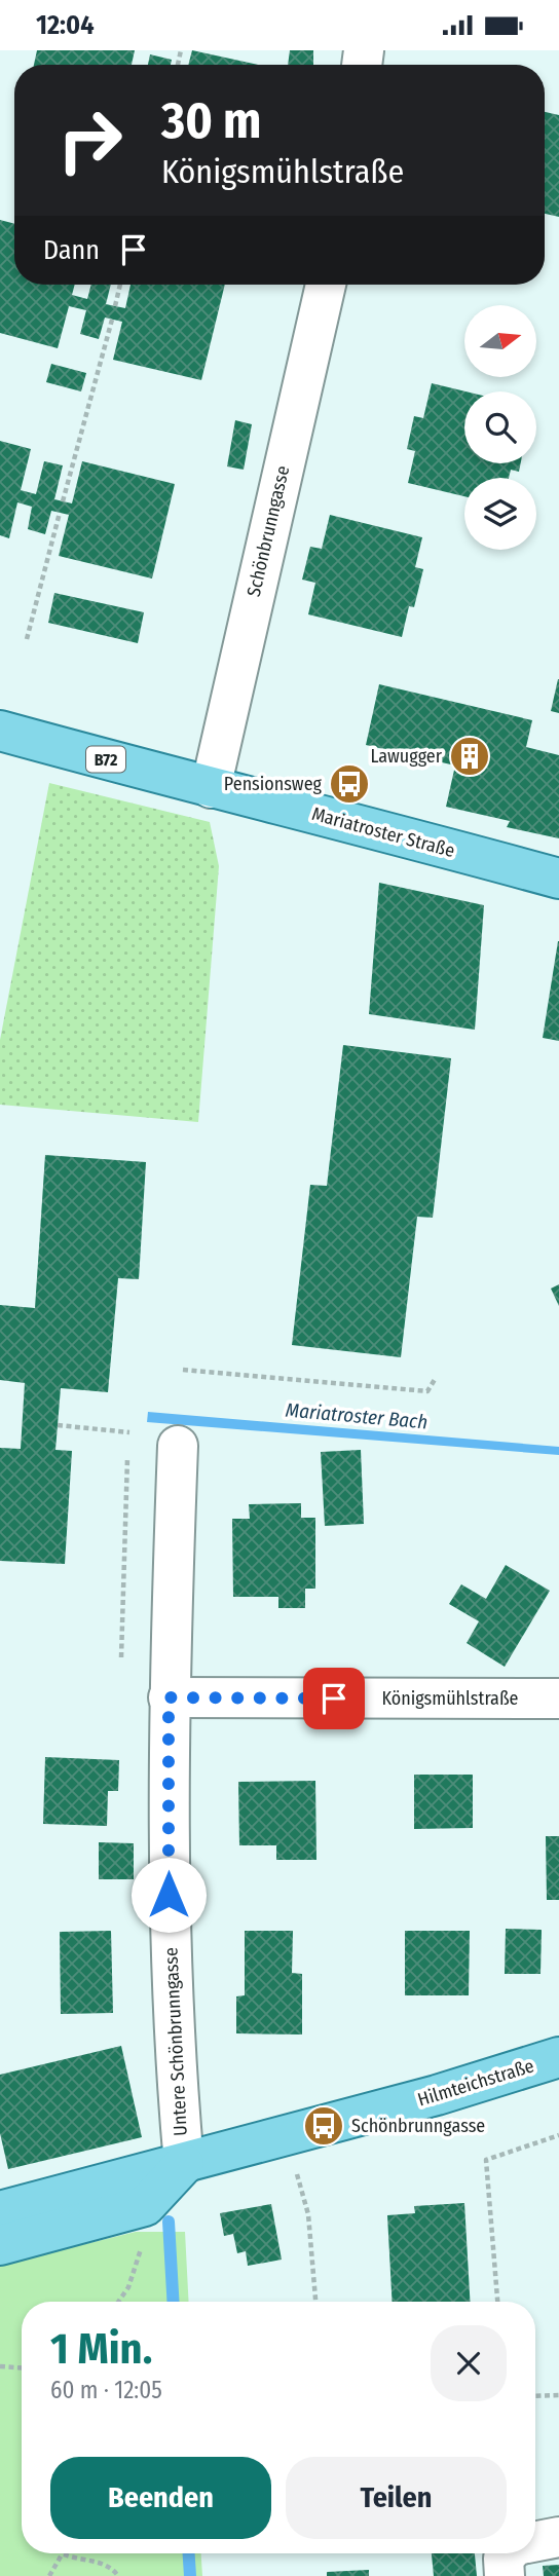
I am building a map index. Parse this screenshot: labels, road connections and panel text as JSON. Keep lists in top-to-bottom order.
{
  "streets": {
    "main road": ["B72", "Mariatroster Straße", "Hilmteichstraße"],
    "street": ["Schönbrunngasse", "Königsmühlstraße", "Untere Schönbrunngasse"]
  },
  "crossings": [
    ["Schönbrunngasse", "Mariatroster Straße"],
    ["Königsmühlstraße", "Untere Schönbrunngasse"],
    ["Untere Schönbrunngasse", "Hilmteichstraße"]
  ],
  "water": ["Mariatroster Bach"],
  "places": {
    "building": ["Lawugger"],
    "bus stop": ["Pensionsweg", "Schönbrunngasse"]
  },
  "north": "right",
  "page": {
    "status": "12:04",
    "turn": ["30 m", "Königsmühlstraße"],
    "then": "Dann",
    "heading": ["1 Min.", "60 m · 12:05"],
    "buttons": ["Beenden", "Teilen"]
  }
}
